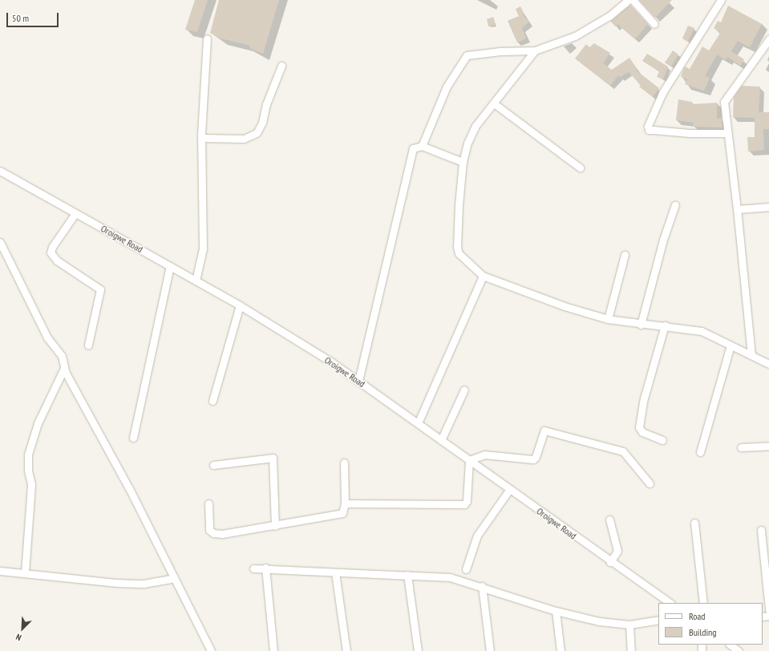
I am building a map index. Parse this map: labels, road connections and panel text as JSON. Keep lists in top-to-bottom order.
{
  "streets": {
    "street": ["Oroigwe Road"]
  },
  "legend": ["Road", "Building"],
  "scale_bar": "50 m",
  "north": "bottom left"
}
